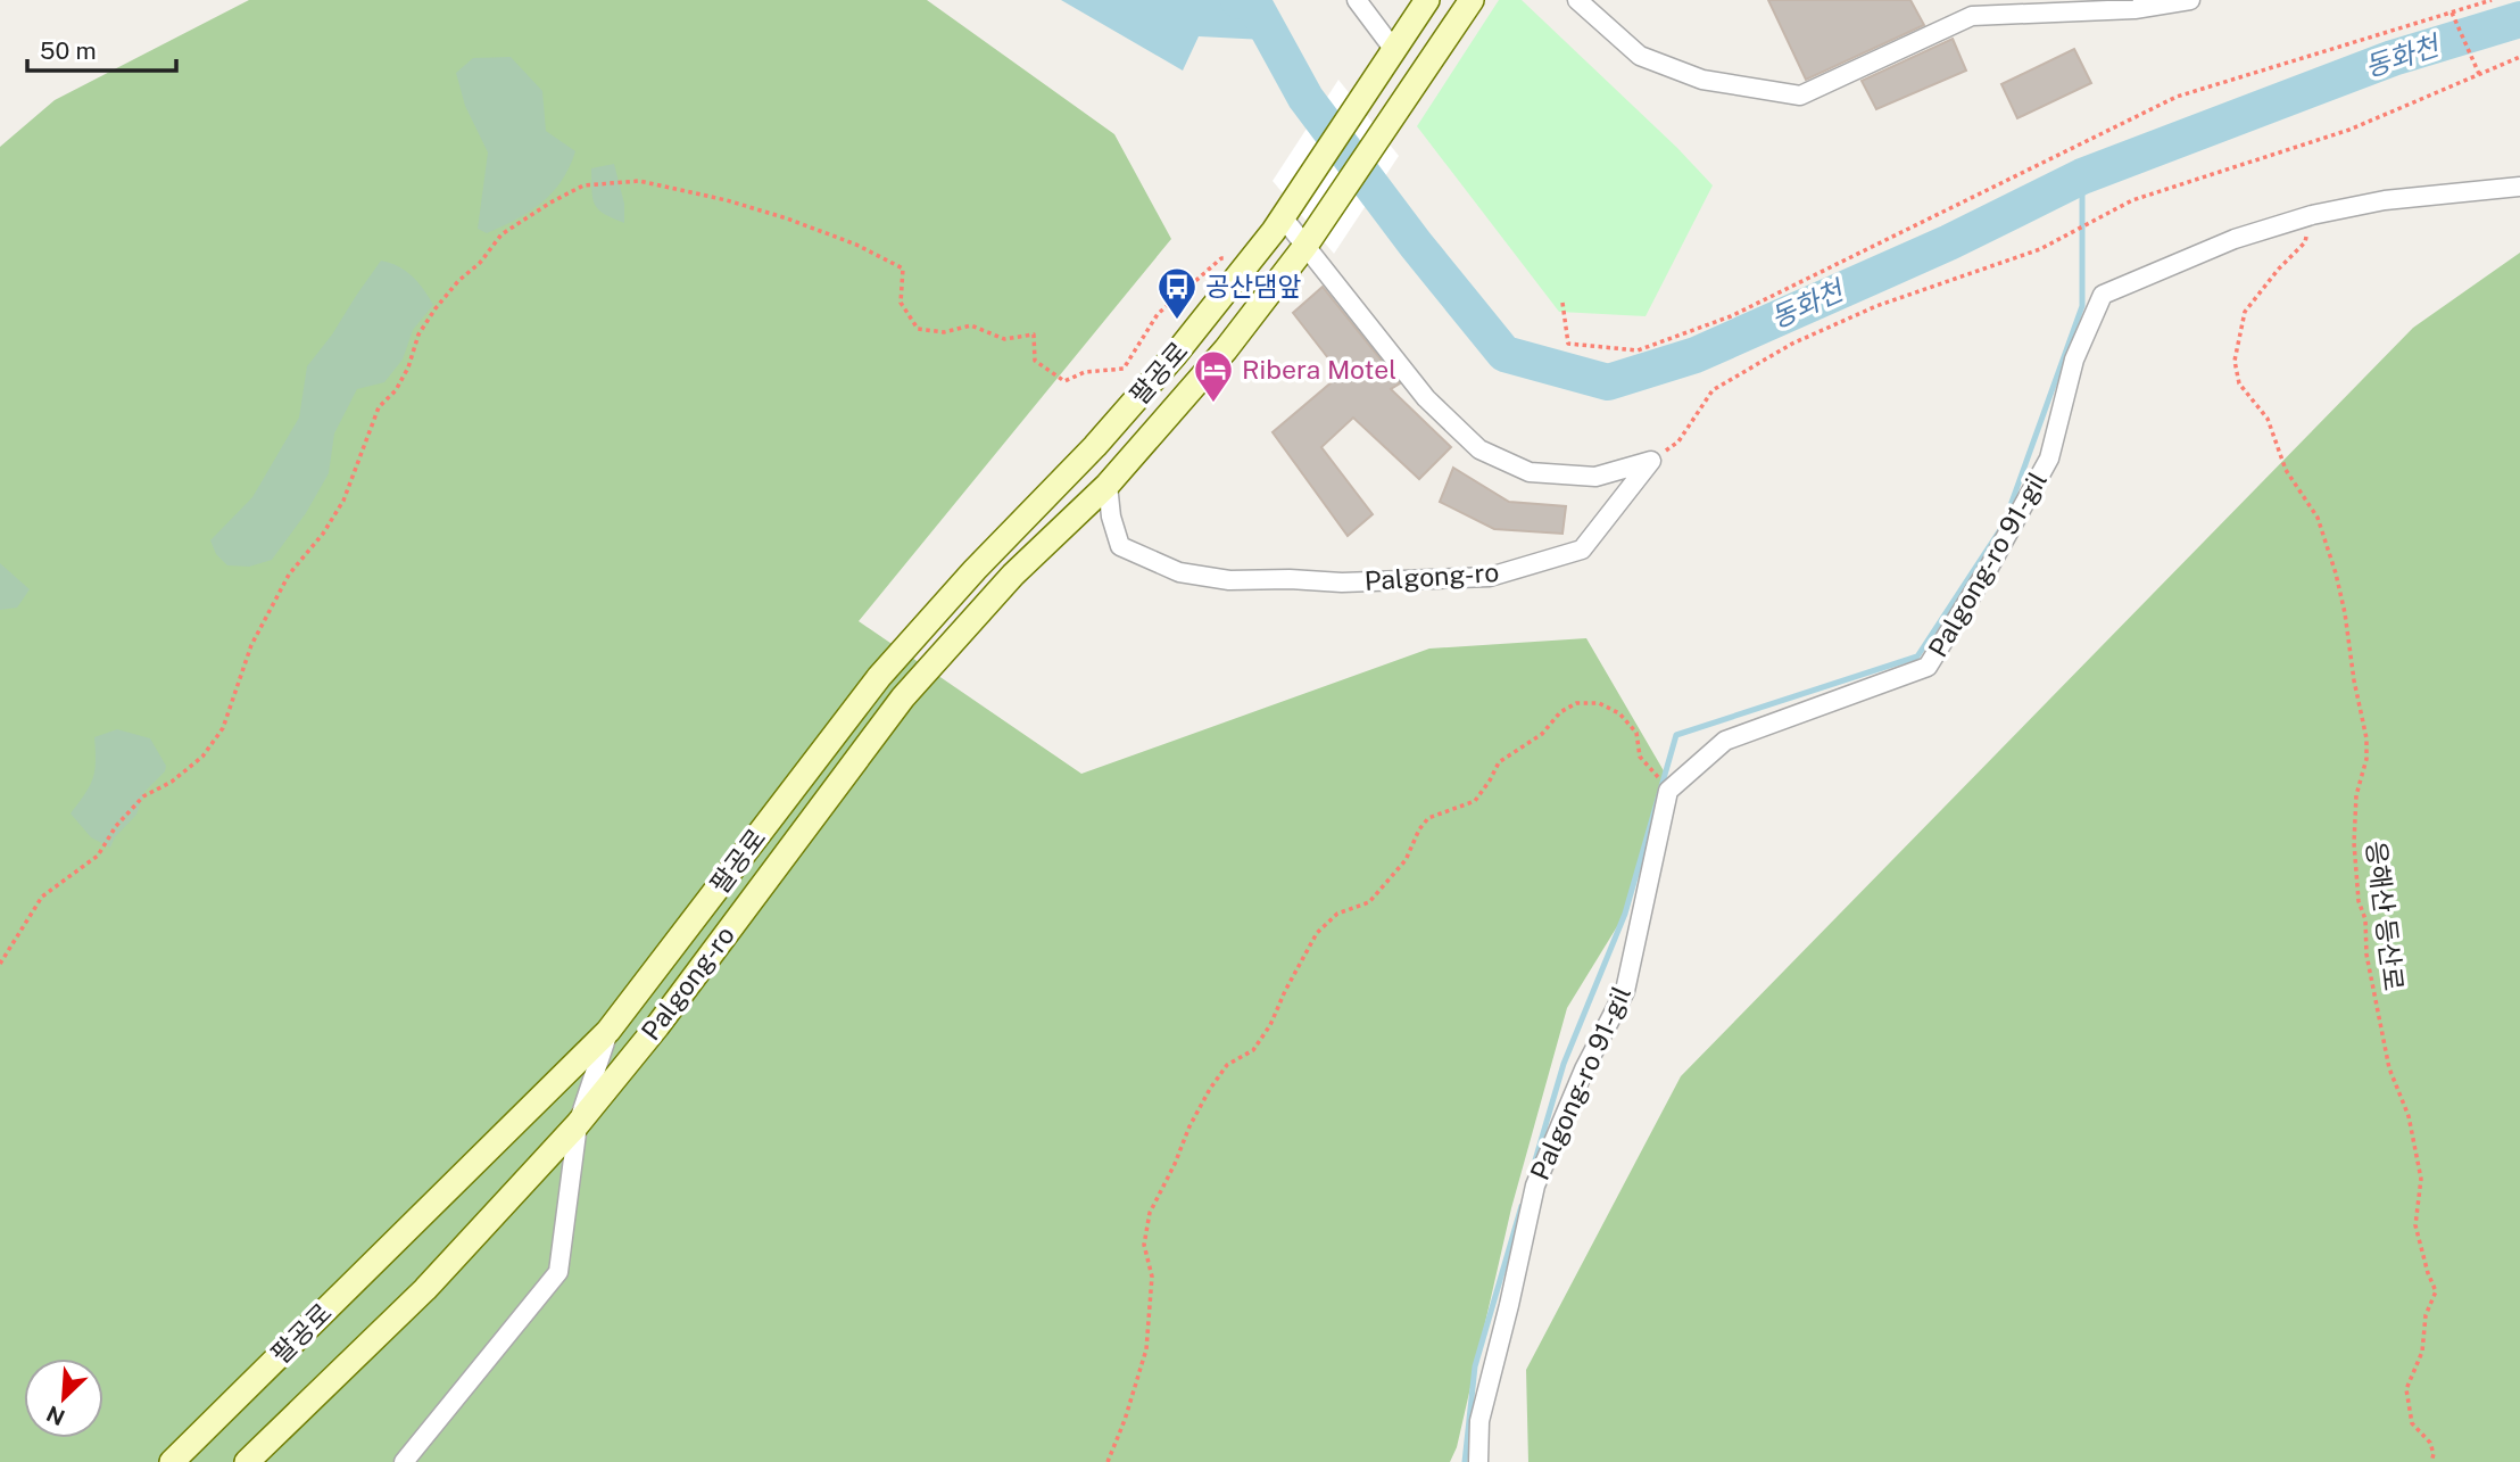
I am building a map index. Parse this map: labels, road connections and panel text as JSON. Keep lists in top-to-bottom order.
{
  "streets": {
    "main road": ["팔공로", "Palgong-ro"],
    "street": ["Palgong-ro 91-gil"],
    "path": ["응해산 등산로"]
  },
  "crossings": [
    ["Palgong-ro 91-gil", "응해산 등산로"]
  ],
  "water": ["동화천"],
  "places": {
    "bus stop": ["공산댐앞"],
    "hotel": ["Ribera Motel"]
  },
  "scale_bar": "50 m",
  "north": "bottom left"
}
